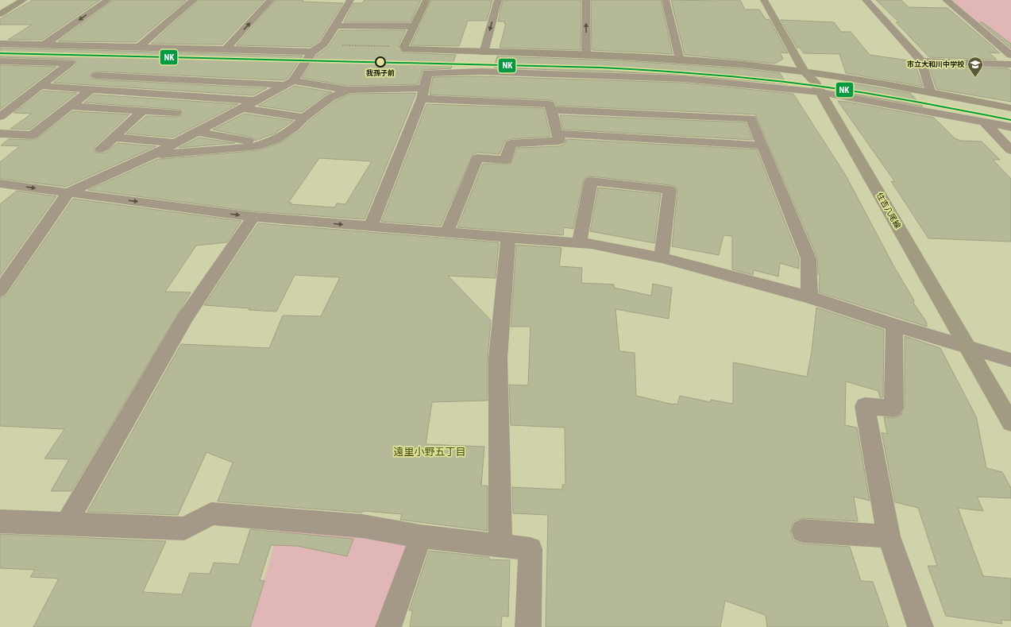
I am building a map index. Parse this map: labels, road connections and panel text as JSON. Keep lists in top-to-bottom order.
{
  "streets": {
    "main road": ["住吉八尾線"]
  },
  "districts": ["遠里小野五丁目"],
  "places": {
    "other": ["我孫子前"],
    "school or university": ["市立大和川中学校"]
  },
  "lines": ["transit line NK"]
}
